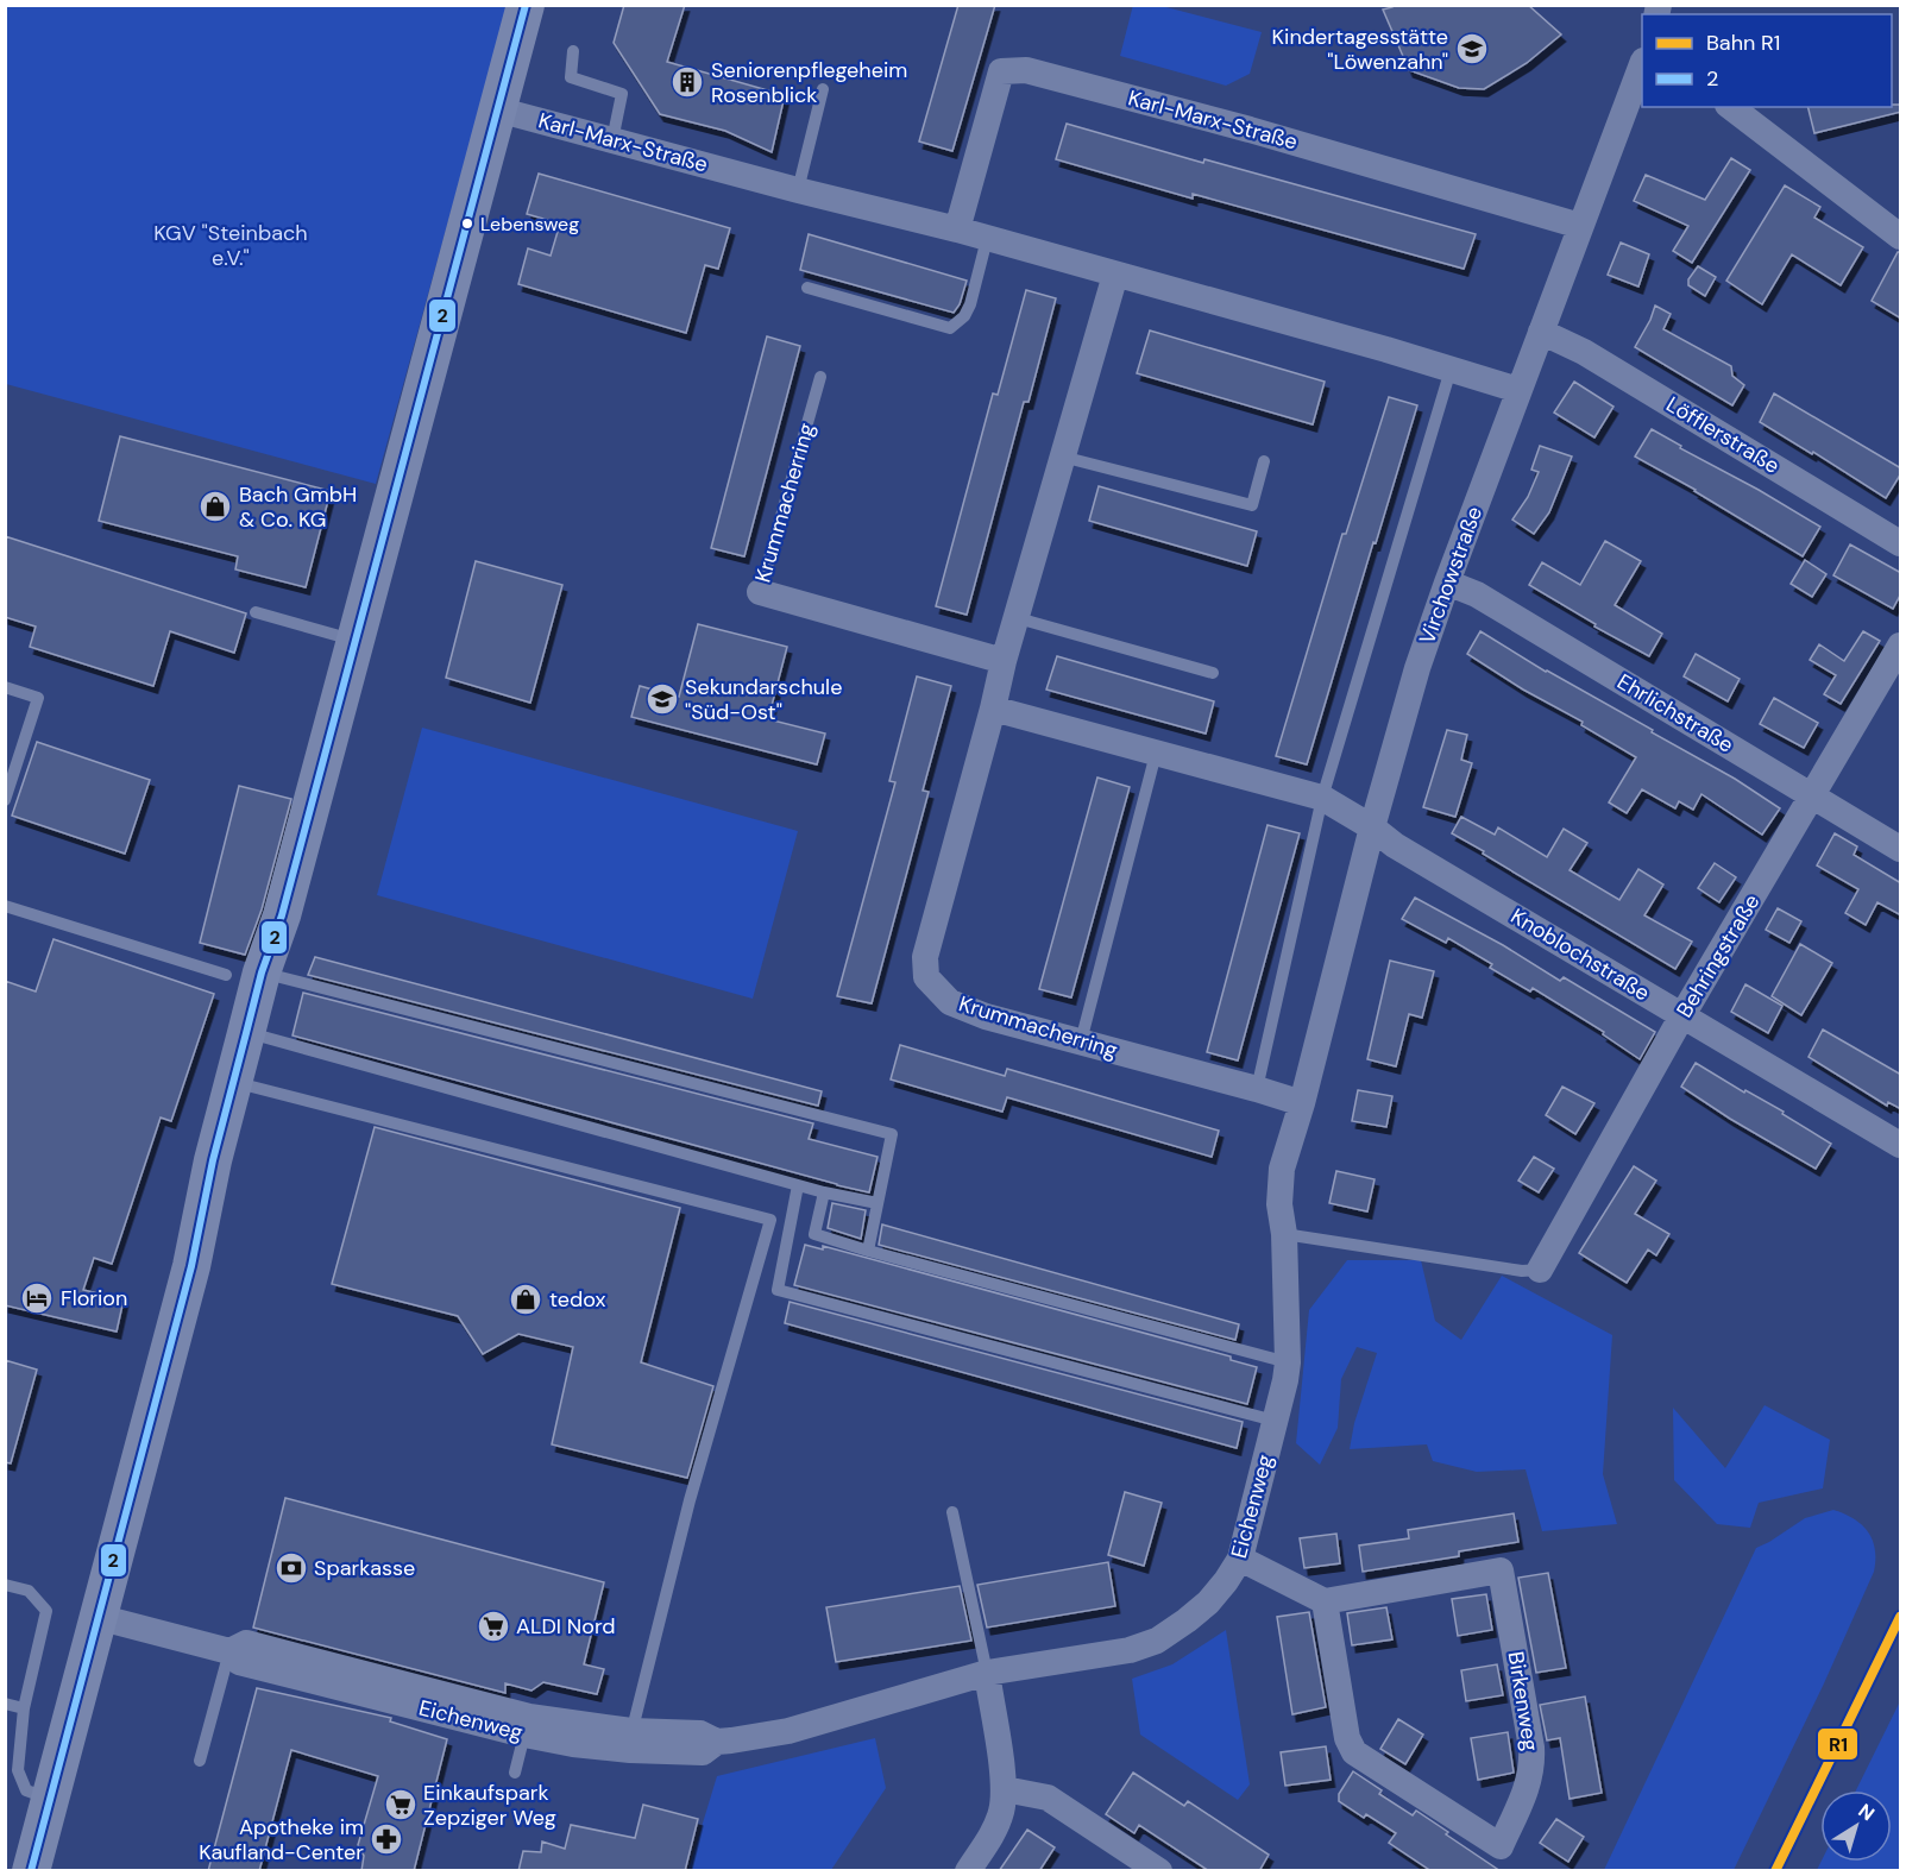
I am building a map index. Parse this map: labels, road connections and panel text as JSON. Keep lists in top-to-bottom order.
{
  "streets": {
    "street": [
      "Karl-Marx-Straße",
      "Löfflerstraße",
      "Krummacherring",
      "Virchowstraße",
      "Ehrlichstraße",
      "Knoblochstraße",
      "Behringstraße",
      "Eichenweg",
      "Birkenweg"
    ]
  },
  "crossings": [
    ["Karl-Marx-Straße", "Krummacherring"],
    ["Karl-Marx-Straße", "Virchowstraße"],
    ["Löfflerstraße", "Virchowstraße"],
    ["Krummacherring", "Virchowstraße"],
    ["Krummacherring", "Eichenweg"],
    ["Virchowstraße", "Ehrlichstraße"],
    ["Virchowstraße", "Knoblochstraße"],
    ["Virchowstraße", "Eichenweg"],
    ["Ehrlichstraße", "Behringstraße"],
    ["Knoblochstraße", "Behringstraße"]
  ],
  "parks": ["KGV \"Steinbach e.V.\""],
  "places": {
    "school or university": ["Kindertagesstätte \"Löwenzahn\"", "Sekundarschule \"Süd-Ost\""],
    "building": ["Seniorenpflegeheim Rosenblick"],
    "other": ["Lebensweg"],
    "shop": ["Bach GmbH & Co. KG", "tedox"],
    "hotel": ["Florion"],
    "bank": ["Sparkasse"],
    "supermarket": ["ALDI Nord", "Einkaufspark Zepziger Weg"],
    "pharmacy": ["Apotheke im Kaufland-Center"]
  },
  "lines": ["transit line 2", "rail line R1"],
  "legend": ["Bahn R1", "2"],
  "north": "top right"
}
